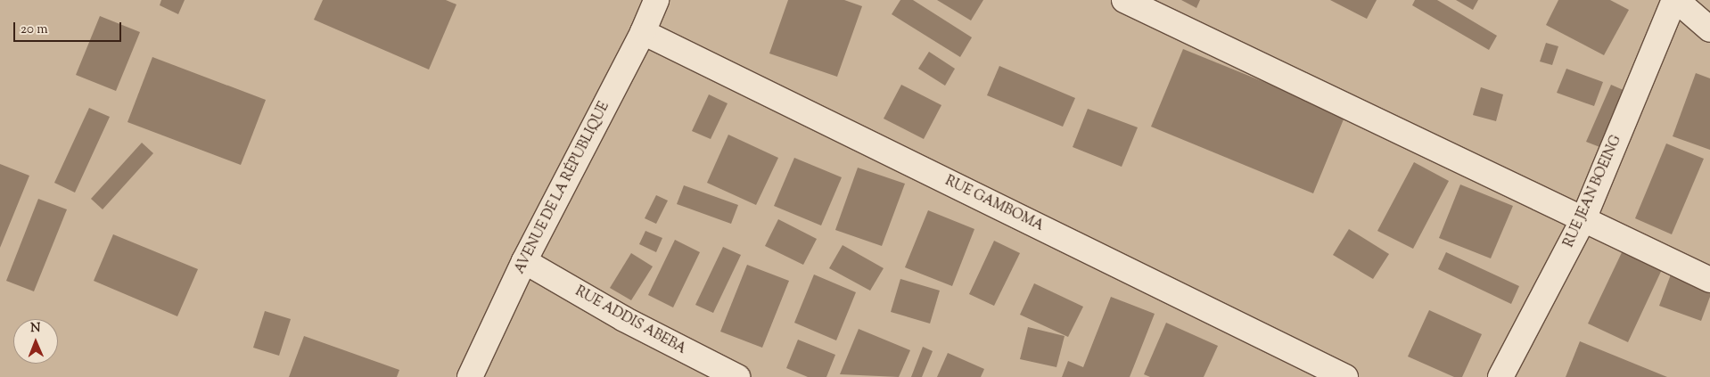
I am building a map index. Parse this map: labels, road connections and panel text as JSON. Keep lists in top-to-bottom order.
{
  "streets": {
    "street": [
      "AVENUE DE LA RÉPUBLIQUE",
      "RUE JEAN BOEING",
      "RUE GAMBOMA",
      "RUE ADDIS ABEBA"
    ]
  },
  "crossings": [
    ["AVENUE DE LA RÉPUBLIQUE", "RUE GAMBOMA"],
    ["AVENUE DE LA RÉPUBLIQUE", "RUE ADDIS ABEBA"]
  ],
  "scale_bar": "20 m",
  "north": "top"
}
